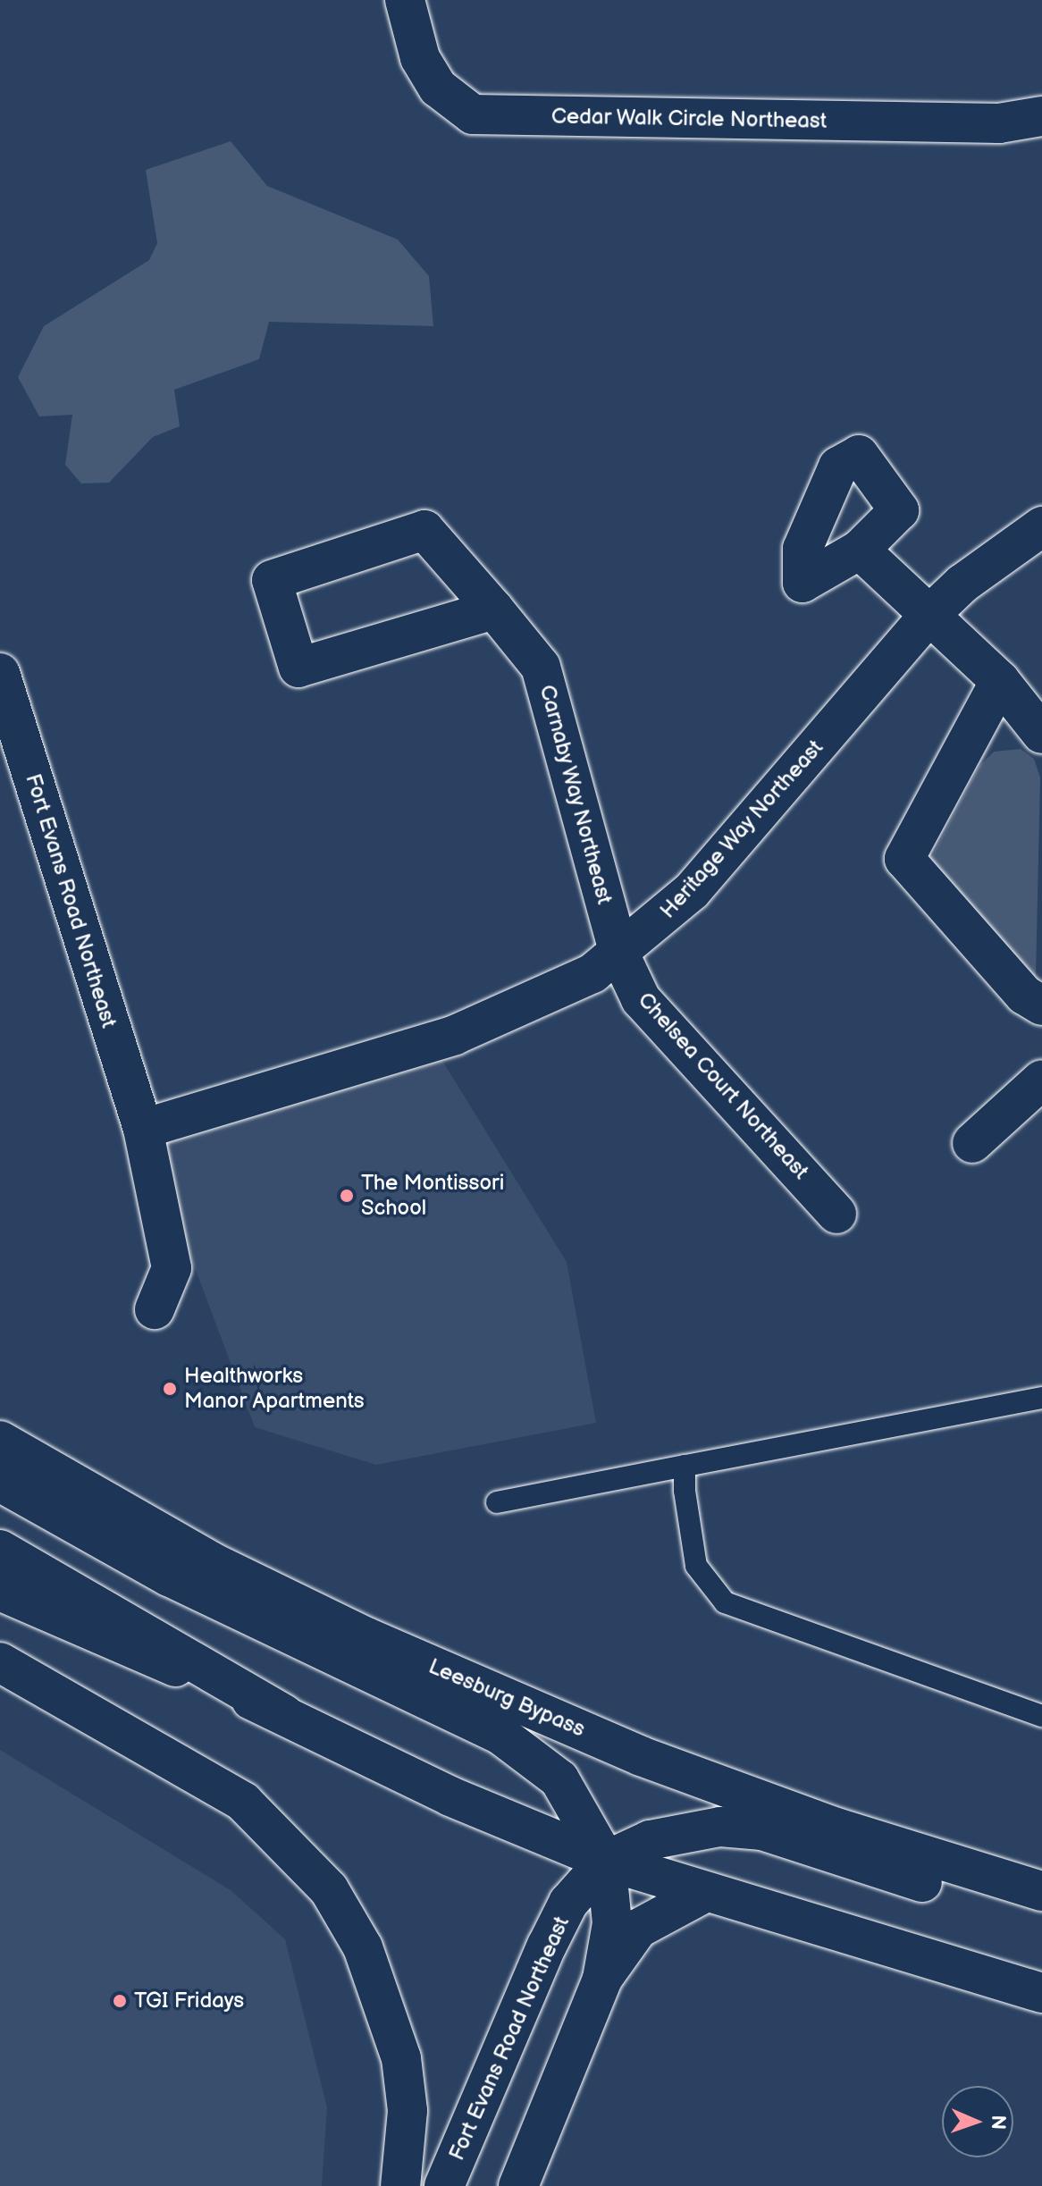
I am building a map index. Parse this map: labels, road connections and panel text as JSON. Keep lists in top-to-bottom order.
{
  "streets": {
    "main road": [
      "Cedar Walk Circle Northeast",
      "Carnaby Way Northeast",
      "Heritage Way Northeast",
      "Fort Evans Road Northeast",
      "Chelsea Court Northeast",
      "Leesburg Bypass"
    ]
  },
  "crossings": [
    ["Carnaby Way Northeast", "Heritage Way Northeast"],
    ["Carnaby Way Northeast", "Chelsea Court Northeast"],
    ["Heritage Way Northeast", "Fort Evans Road Northeast"],
    ["Heritage Way Northeast", "Chelsea Court Northeast"]
  ],
  "places": ["The Montissori School", "Healthworks Manor Apartments", "TGI Fridays"],
  "north": "right"
}
